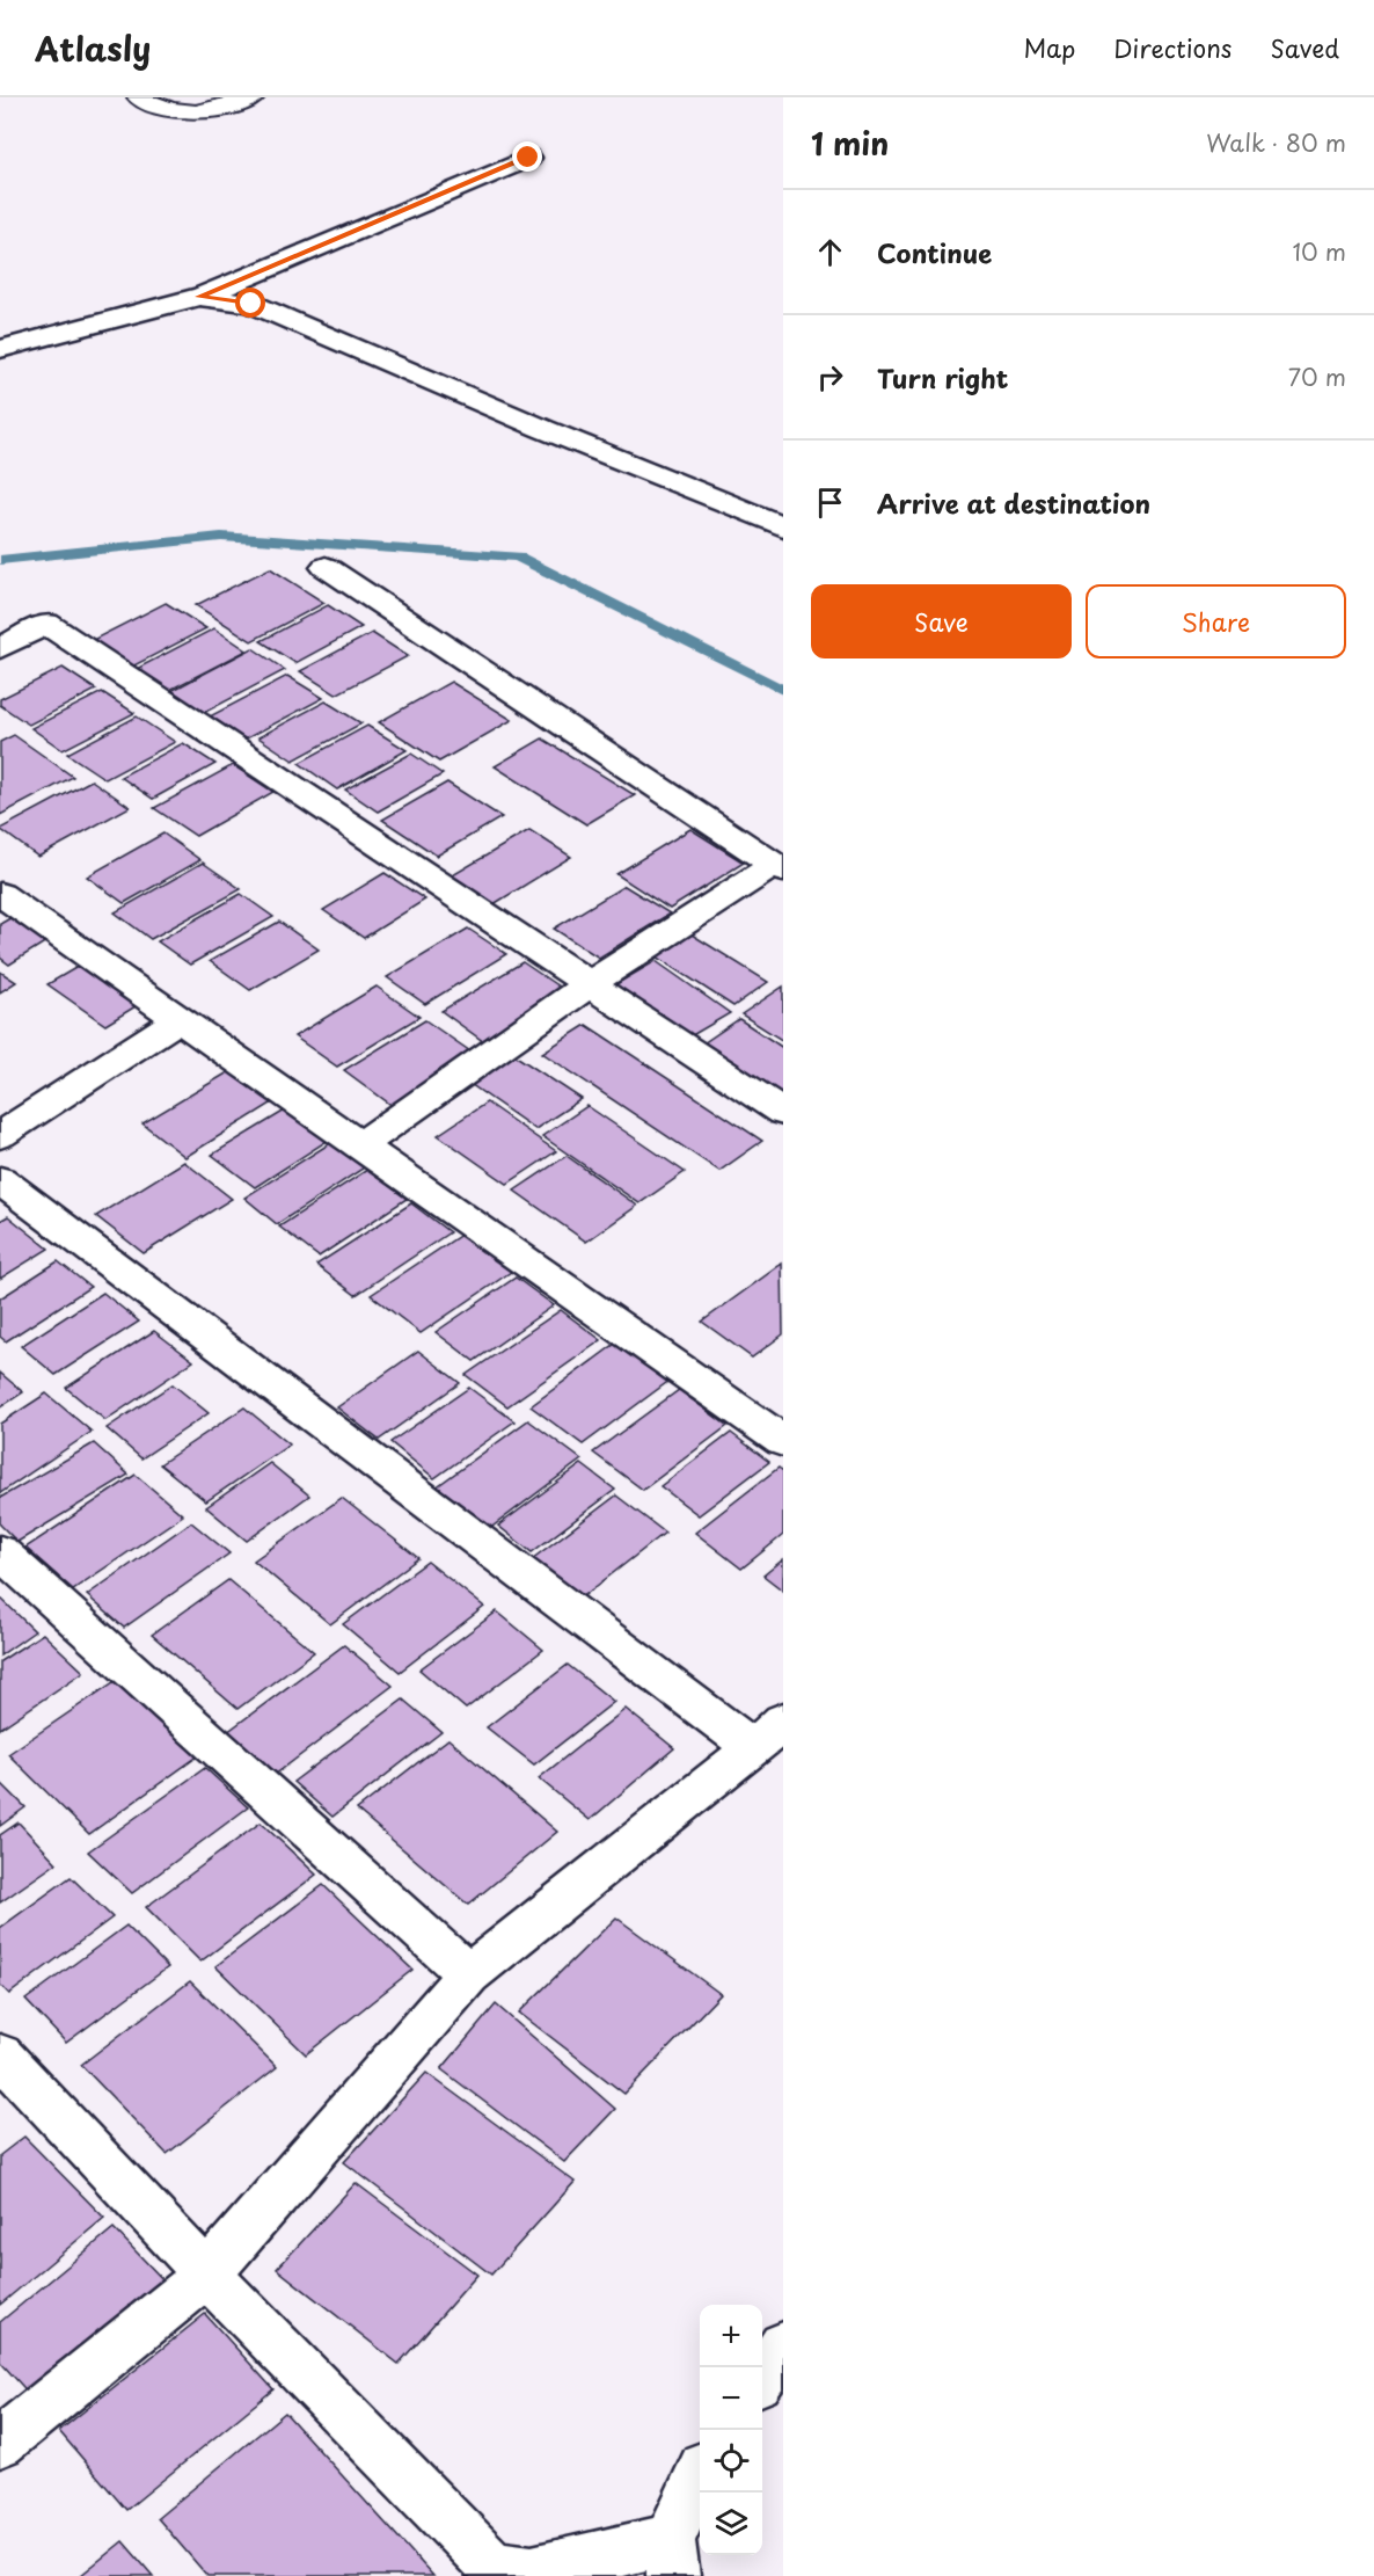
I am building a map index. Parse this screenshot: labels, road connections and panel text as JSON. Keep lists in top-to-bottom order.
{
  "page": {
    "header": "Atlasly",
    "nav": ["Map", "Directions", "Saved"],
    "heading": ["1 min", "Walk · 80 m"],
    "list": [
      ["Continue", "10 m"],
      ["Turn right", "70 m"],
      "Arrive at destination"
    ],
    "buttons": ["Save", "Share"],
    "map_buttons": ["+", "−"]
  }
}
